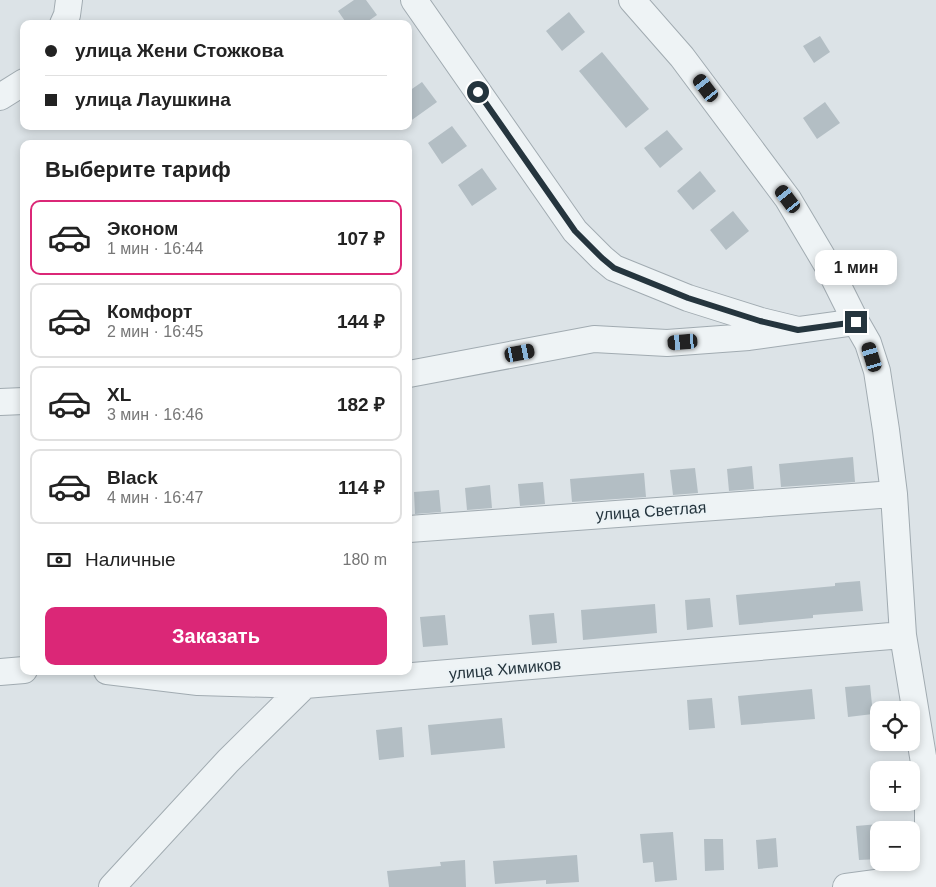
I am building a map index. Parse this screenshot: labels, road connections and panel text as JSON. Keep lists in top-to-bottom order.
{
  "streets": {
    "street": ["улица Светлая", "улица Химиков"]
  },
  "page": {
    "banner": ["улица Жени Стожкова", "улица Лаушкина"],
    "heading": "Выберите тариф",
    "list": [
      {
        "name": "Эконом",
        "note": "1 мин · 16:44",
        "value": "107 ₽"
      },
      {
        "name": "Комфорт",
        "note": "2 мин · 16:45",
        "value": "144 ₽"
      },
      {
        "name": "XL",
        "note": "3 мин · 16:46",
        "value": "182 ₽"
      },
      {
        "name": "Black",
        "note": "4 мин · 16:47",
        "value": "114 ₽"
      }
    ],
    "bubble": "1 мин",
    "pay": ["Наличные", "180 m"],
    "buttons": "Заказать",
    "map_buttons": ["+", "−"]
  }
}
